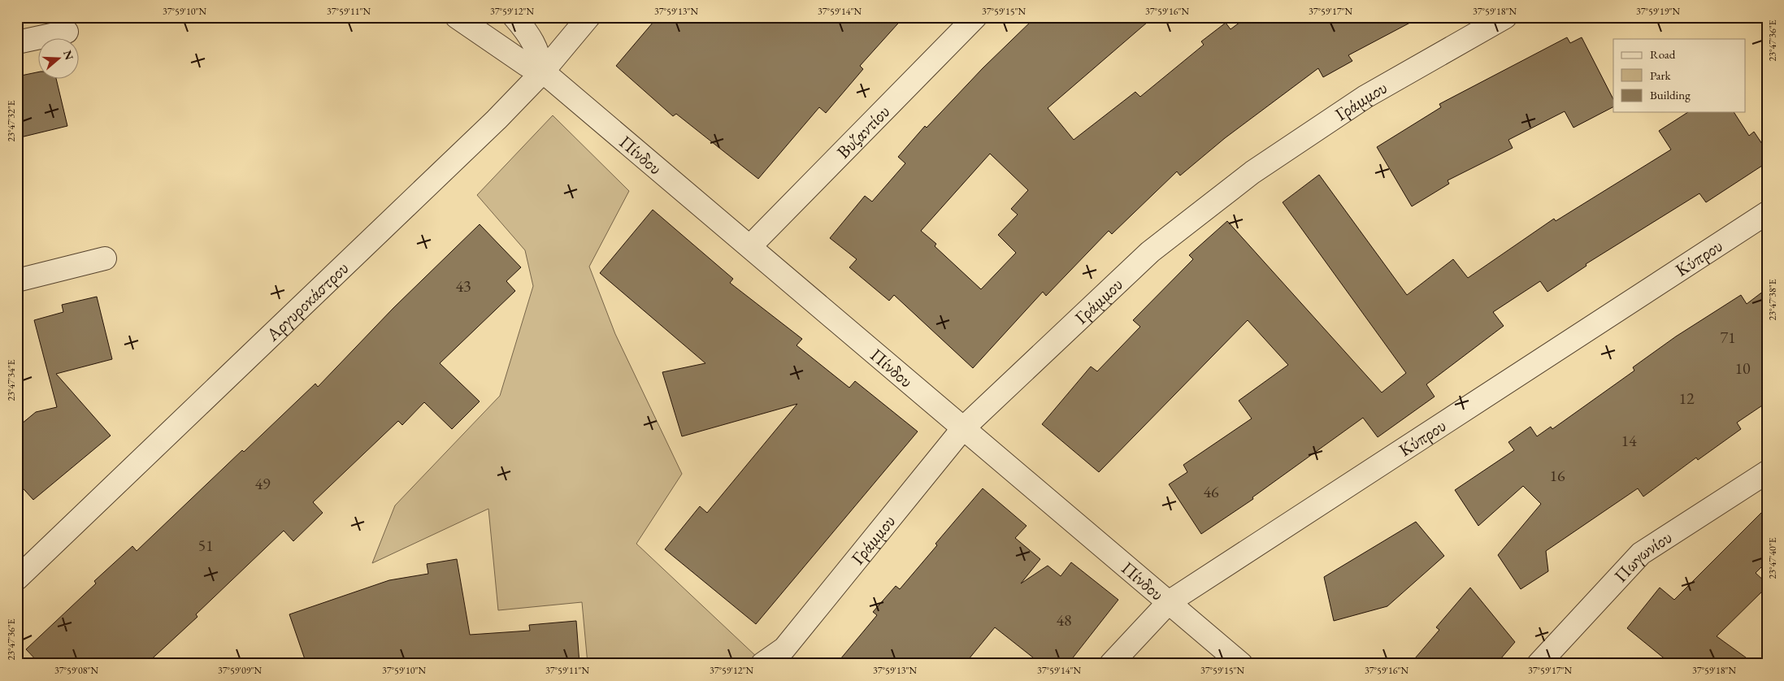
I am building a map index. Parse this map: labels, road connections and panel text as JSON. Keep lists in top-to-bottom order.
{
  "streets": {
    "street": [
      "Γράμμου",
      "Βυζαντίου",
      "Πίνδου",
      "Κύπρου",
      "Αργυροκάστρου",
      "Πωγωνίου"
    ]
  },
  "crossings": [
    ["Γράμμου", "Πίνδου"],
    ["Βυζαντίου", "Πίνδου"],
    ["Πίνδου", "Κύπρου"],
    ["Πίνδου", "Αργυροκάστρου"]
  ],
  "house_numbers": [
    "43",
    "71",
    "10",
    "12",
    "14",
    "16",
    "49",
    "46",
    "51",
    "48"
  ],
  "legend": ["Road", "Park", "Building"],
  "north": "right",
  "coordinates": [
    "37°59'10\"N",
    "37°59'11\"N",
    "37°59'12\"N",
    "37°59'13\"N",
    "37°59'14\"N",
    "37°59'15\"N",
    "37°59'16\"N",
    "37°59'17\"N",
    "37°59'18\"N",
    "37°59'19\"N",
    "23°47'36\"E",
    "23°47'32\"E",
    "23°47'38\"E",
    "23°47'34\"E",
    "23°47'40\"E",
    "37°59'08\"N",
    "37°59'09\"N"
  ]
}
